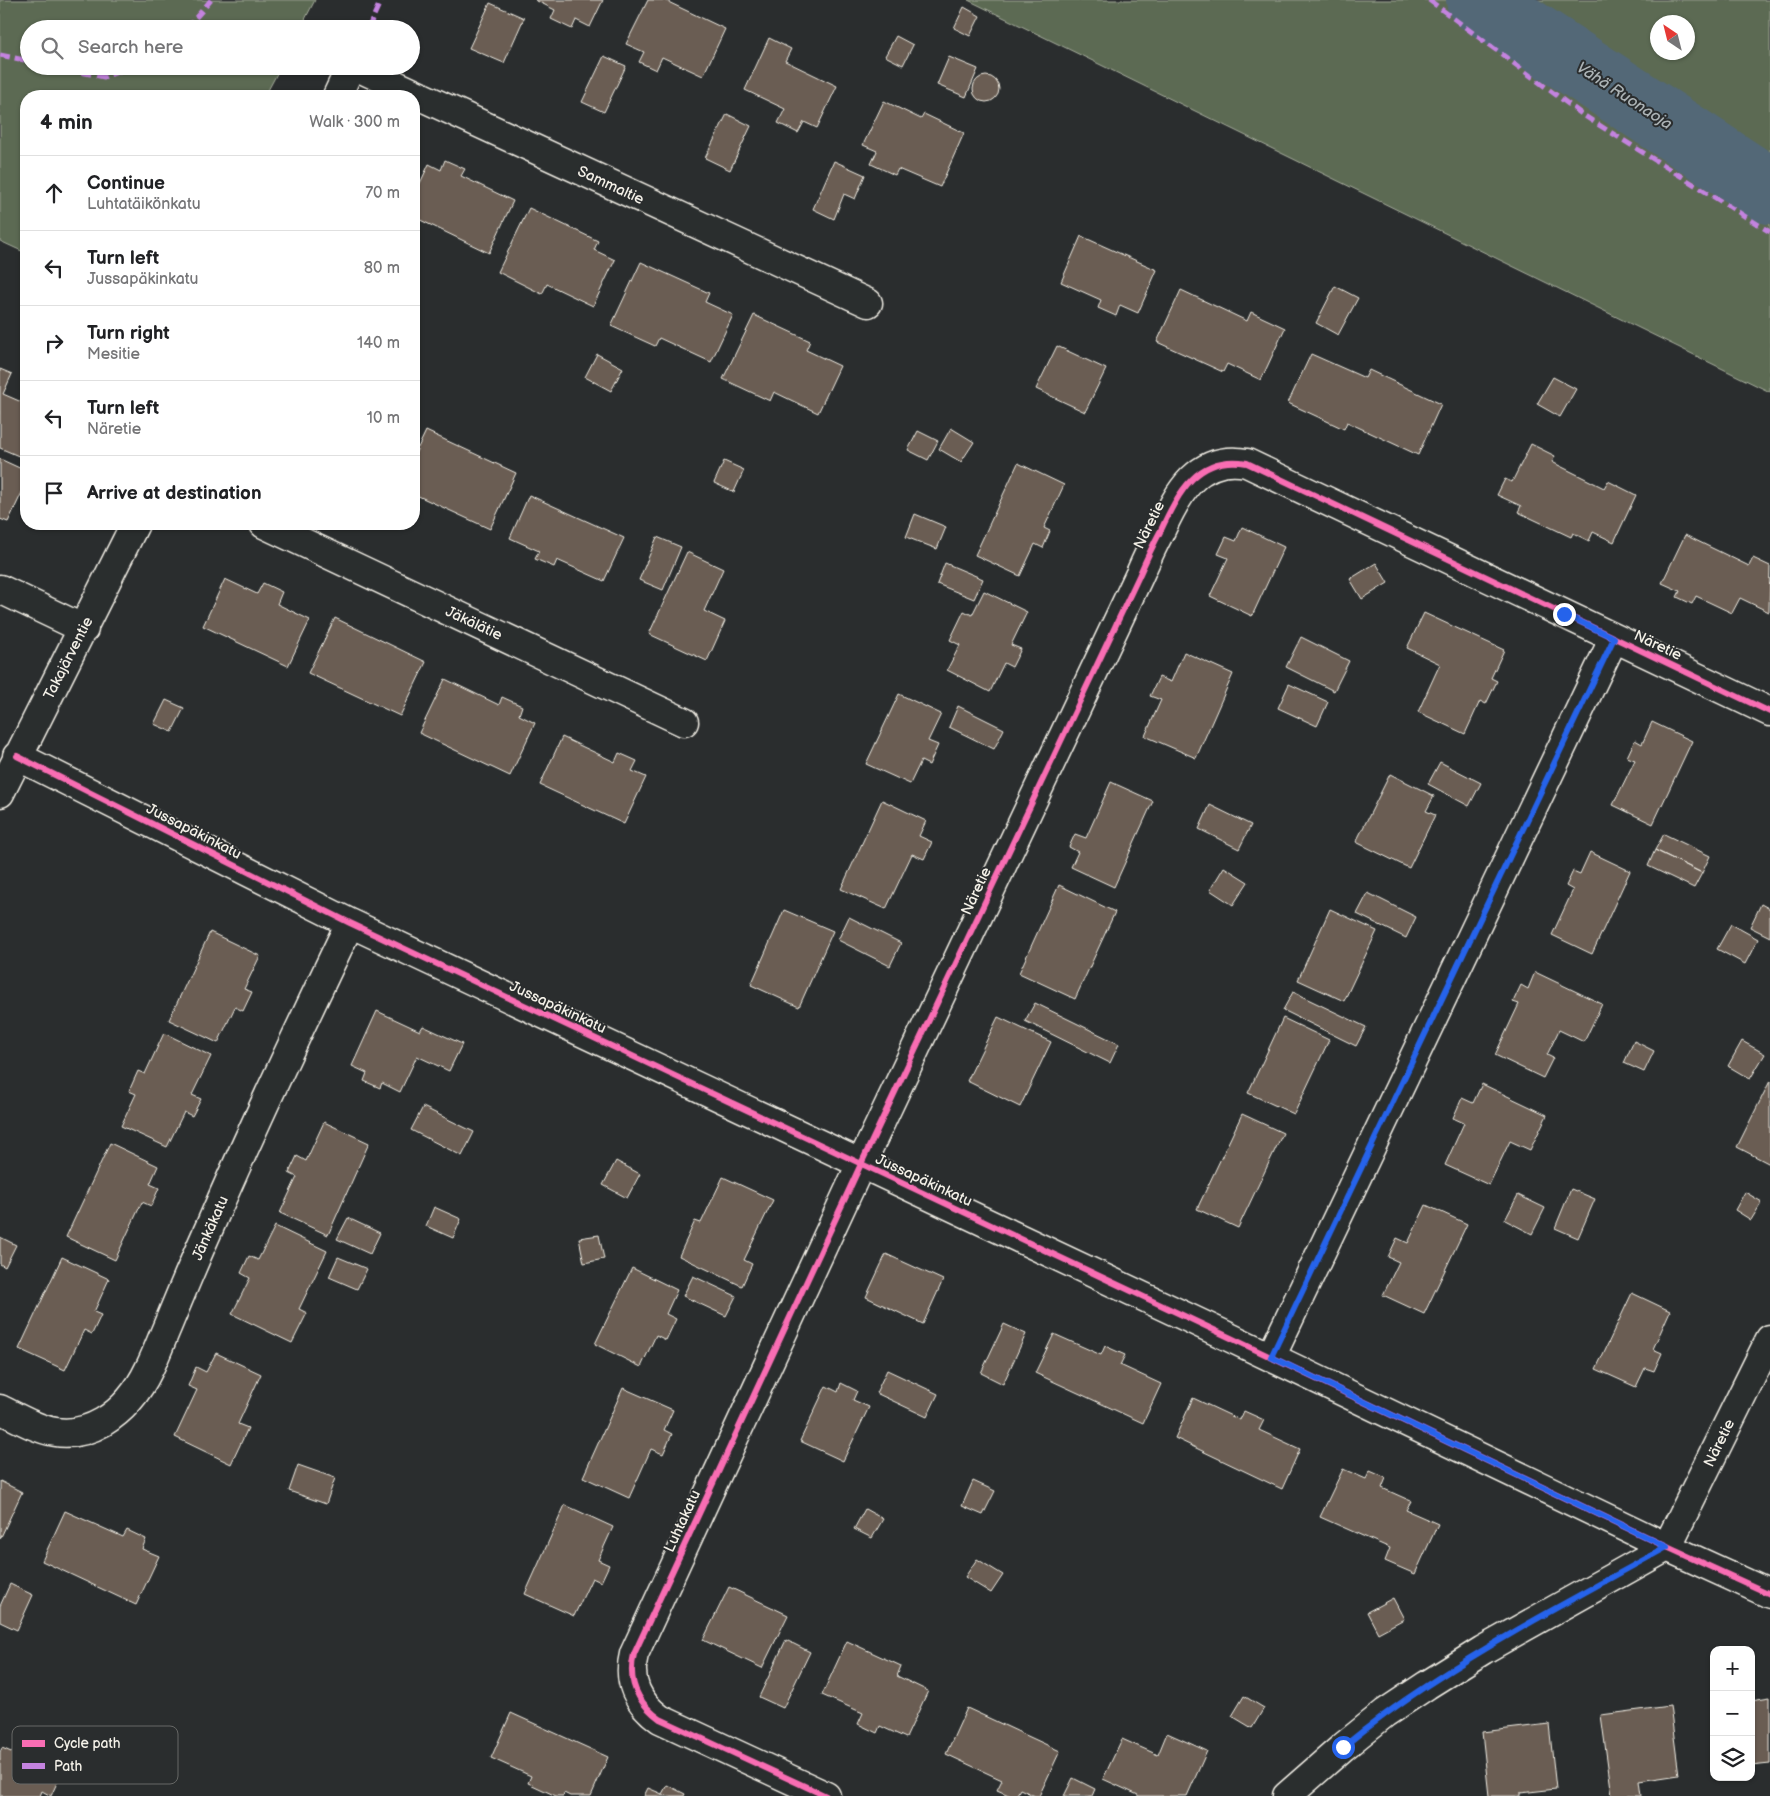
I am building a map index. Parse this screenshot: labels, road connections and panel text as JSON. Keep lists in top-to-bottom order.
{
  "streets": {
    "street": [
      "Sammaltie",
      "Näretie",
      "Jäkälätie",
      "Takajärventie",
      "Jussapäkinkatu",
      "Jänkäkatu",
      "Luhtakatu"
    ]
  },
  "crossings": [
    ["Näretie", "Jussapäkinkatu"],
    ["Näretie", "Luhtakatu"],
    ["Takajärventie", "Jussapäkinkatu"],
    ["Jussapäkinkatu", "Jänkäkatu"],
    ["Jussapäkinkatu", "Luhtakatu"]
  ],
  "water": ["Vähä Ruonaoja"],
  "legend": ["Cycle path", "Path"],
  "north": "top left",
  "page": {
    "search": "Search here",
    "heading": ["4 min", "Walk · 300 m"],
    "list": [
      ["Continue", "Luhtatäikönkatu", "70 m"],
      ["Turn left", "Jussapäkinkatu", "80 m"],
      ["Turn right", "Mesitie", "140 m"],
      ["Turn left", "Näretie", "10 m"],
      "Arrive at destination"
    ],
    "map_buttons": ["+", "−"]
  }
}
